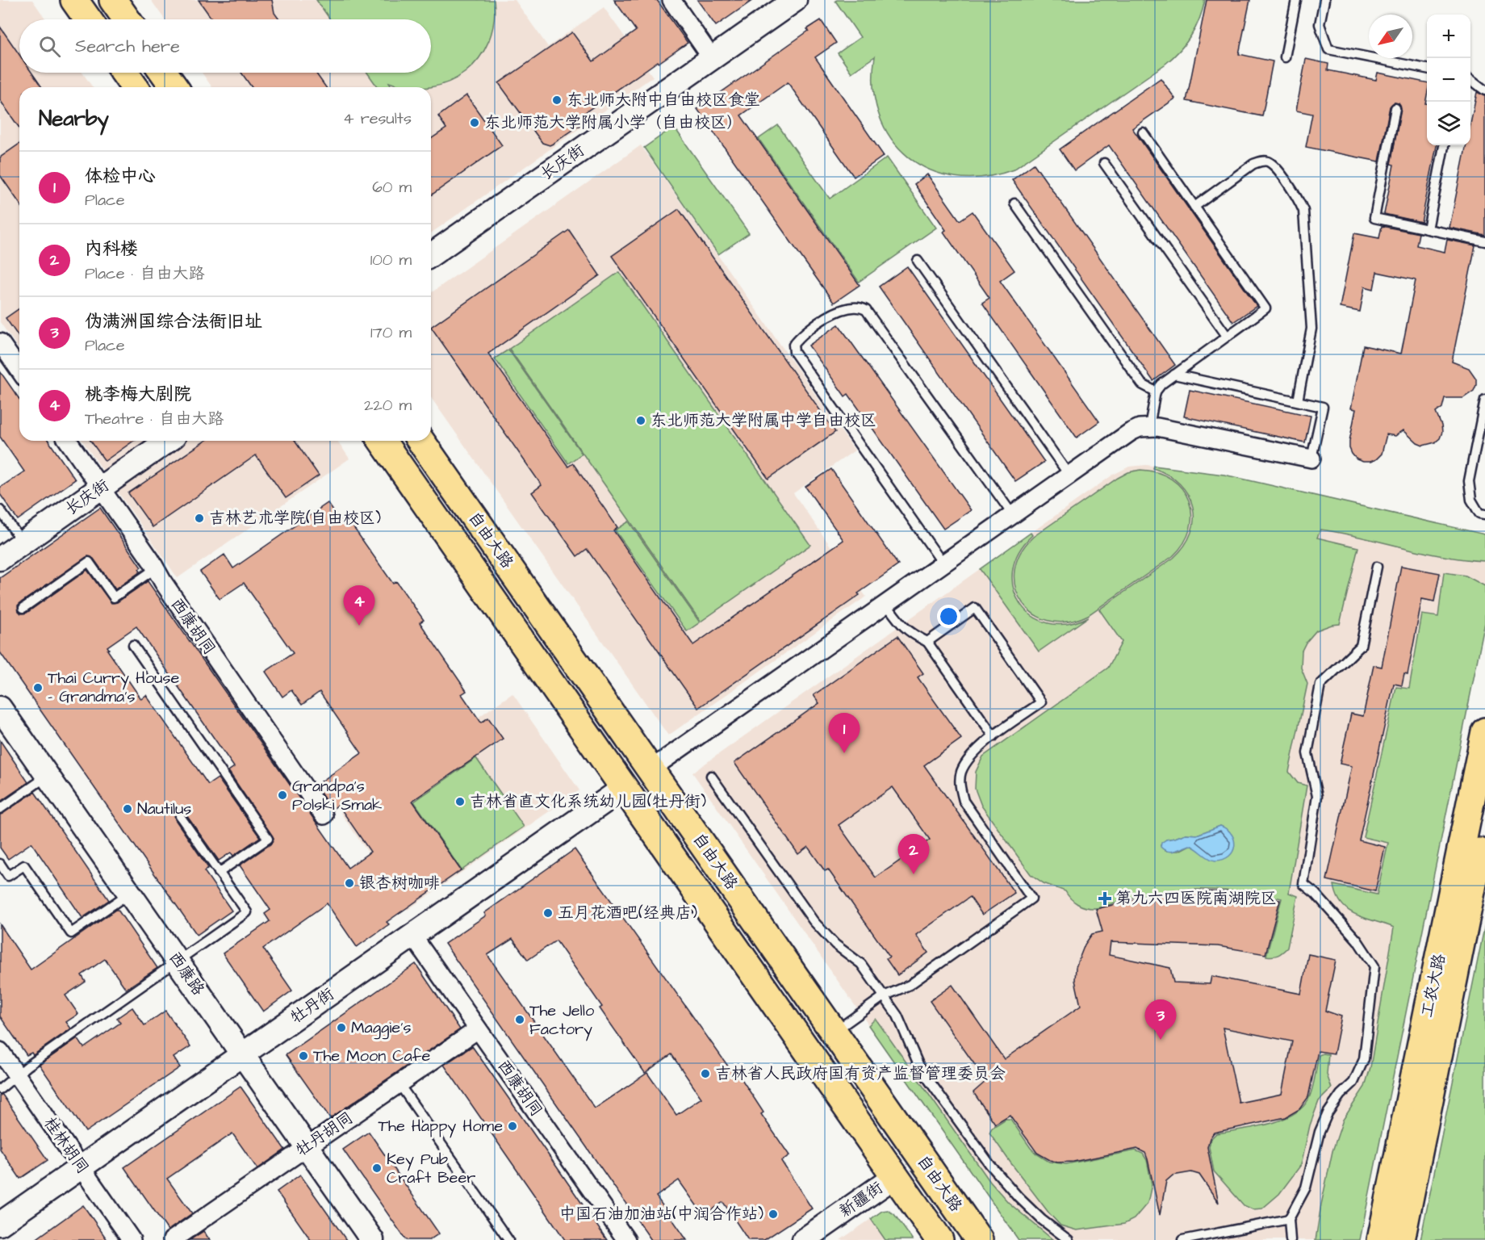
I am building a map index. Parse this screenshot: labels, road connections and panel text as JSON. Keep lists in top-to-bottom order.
{
  "streets": {
    "main road": ["自由大路", "工农大路"],
    "street": [
      "长庆街",
      "西康胡同",
      "西康路",
      "牡丹街",
      "牡丹胡同",
      "桂林胡同",
      "新疆街"
    ]
  },
  "crossings": [
    ["长庆街", "西康胡同"],
    ["自由大路", "牡丹街"],
    ["自由大路", "新疆街"],
    ["西康胡同", "牡丹街"],
    ["西康胡同", "牡丹胡同"],
    ["西康路", "牡丹街"],
    ["西康路", "牡丹胡同"],
    ["牡丹街", "桂林胡同"]
  ],
  "places": {
    "other": [
      "东北师大附中自由校区食堂",
      "东北师范大学附属小学（自由校区）",
      "东北师范大学附属中学自由校区",
      "吉林艺术学院(自由校区)",
      "Thai Curry House - Grandma's",
      "Grandpa's Polski Smak",
      "吉林省直文化系统幼儿园(牡丹街)",
      "Nautilus",
      "银杏树咖啡",
      "五月花酒吧(经典店)",
      "The Jello Factory",
      "Maggie's",
      "The Moon Cafe",
      "吉林省人民政府国有资产监督管理委员会",
      "The Happy Home",
      "Key Pub Craft Beer",
      "中国石油加油站(中润合作站)"
    ],
    "health": ["第九六四医院南湖院区"]
  },
  "north": "bottom left",
  "page": {
    "map_buttons": ["+", "−"],
    "search": "Search here",
    "heading": ["Nearby", "4 results"],
    "list": [
      {
        "mark": "1",
        "name": "体检中心",
        "note": "Place",
        "value": "60 m"
      },
      {
        "mark": "2",
        "name": "内科楼",
        "note": "Place · 自由大路",
        "value": "100 m"
      },
      {
        "mark": "3",
        "name": "伪满洲国综合法衙旧址",
        "note": "Place",
        "value": "170 m"
      },
      {
        "mark": "4",
        "name": "桃李梅大剧院",
        "note": "Theatre · 自由大路",
        "value": "220 m"
      }
    ],
    "pins": [
      "4",
      "1",
      "2",
      "3"
    ]
  }
}
